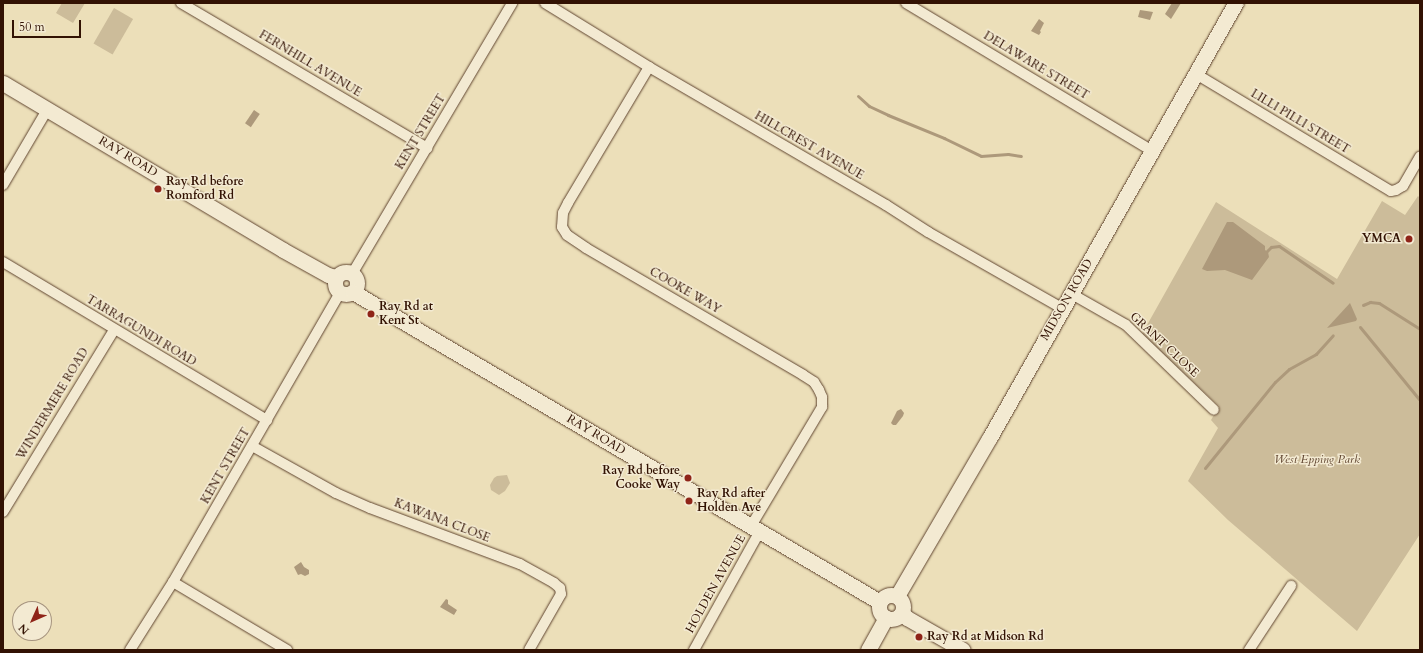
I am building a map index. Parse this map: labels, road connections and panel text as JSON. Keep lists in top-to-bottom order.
{
  "streets": {
    "street": [
      "FERNHILL AVENUE",
      "DELAWARE STREET",
      "LILLI PILLI STREET",
      "KENT STREET",
      "HILLCREST AVENUE",
      "RAY ROAD",
      "COOKE WAY",
      "MIDSON ROAD",
      "TARRAGUNDI ROAD",
      "GRANT CLOSE",
      "WINDERMERE ROAD",
      "KAWANA CLOSE",
      "HOLDEN AVENUE"
    ]
  },
  "crossings": [
    ["FERNHILL AVENUE", "KENT STREET"],
    ["DELAWARE STREET", "MIDSON ROAD"],
    ["LILLI PILLI STREET", "MIDSON ROAD"],
    ["KENT STREET", "RAY ROAD"],
    ["KENT STREET", "TARRAGUNDI ROAD"],
    ["KENT STREET", "KAWANA CLOSE"],
    ["HILLCREST AVENUE", "COOKE WAY"],
    ["HILLCREST AVENUE", "MIDSON ROAD"],
    ["RAY ROAD", "COOKE WAY"],
    ["RAY ROAD", "MIDSON ROAD"],
    ["RAY ROAD", "HOLDEN AVENUE"],
    ["COOKE WAY", "HOLDEN AVENUE"],
    ["MIDSON ROAD", "GRANT CLOSE"],
    ["TARRAGUNDI ROAD", "WINDERMERE ROAD"]
  ],
  "parks": ["West Epping Park"],
  "places": [
    "Ray Rd before Romford Rd",
    "YMCA",
    "Ray Rd at Kent St",
    "Ray Rd before Cooke Way",
    "Ray Rd after Holden Ave",
    "Ray Rd at Midson Rd"
  ],
  "scale_bar": "50 m",
  "north": "bottom left"
}
